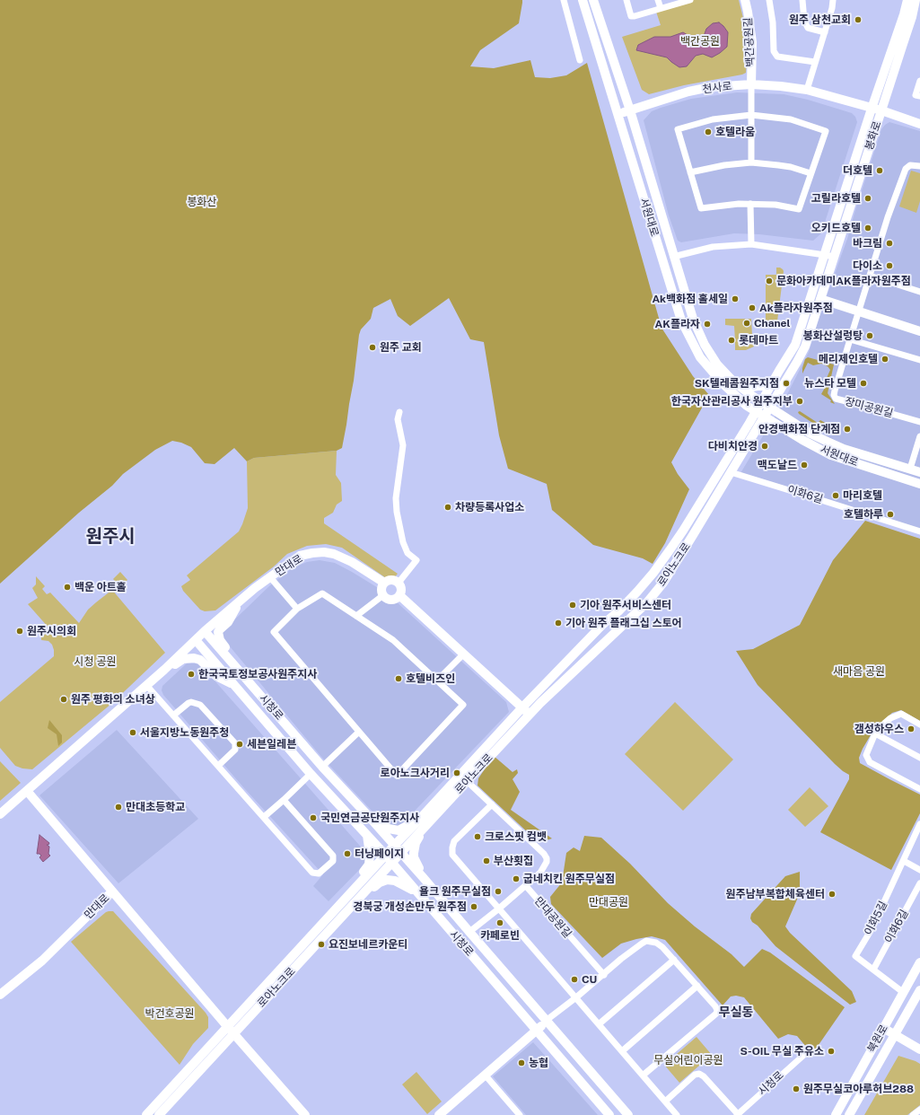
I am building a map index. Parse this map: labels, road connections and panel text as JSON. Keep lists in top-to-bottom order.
{
  "streets": {
    "street": [
      "백간공원길",
      "천사로",
      "봉화로",
      "서원대로",
      "장미공원길",
      "이화6길",
      "로아노크로",
      "만대로",
      "시청로",
      "만대공원길",
      "이화5길",
      "북원로"
    ]
  },
  "crossings": [
    ["백간공원길", "천사로"],
    ["천사로", "봉화로"],
    ["천사로", "서원대로"],
    ["봉화로", "서원대로"],
    ["봉화로", "로아노크로"],
    ["서원대로", "로아노크로"],
    ["이화6길", "로아노크로"],
    ["이화6길", "이화5길"],
    ["로아노크로", "시청로"],
    ["만대로", "시청로"],
    ["이화5길", "북원로"]
  ],
  "districts": ["원주시", "무실동"],
  "parks": [
    "백간공원",
    "봉화산",
    "시청 공원",
    "새마음 공원",
    "만대공원",
    "박건호공원",
    "무실어린이공원"
  ],
  "places": [
    "원주 삼천교회",
    "호텔라움",
    "더호텔",
    "고릴라호텔",
    "오키드호텔",
    "바크림",
    "다이소",
    "문화아카데미AK플라자원주점",
    "Ak백화점 홀세일",
    "Ak플라자원주점",
    "Chanel",
    "AK플라자",
    "봉화산설렁탕",
    "롯데마트",
    "원주 교회",
    "메리제인호텔",
    "SK텔레콤원주지점",
    "뉴스타 모텔",
    "한국자산관리공사 원주지부",
    "안경백화점 단계점",
    "다비치안경",
    "맥도날드",
    "마리호텔",
    "차량등록사업소",
    "호텔하루",
    "백운 아트홀",
    "기아 원주서비스센터",
    "기아 원주 플래그십 스토어",
    "원주시의회",
    "한국국토정보공사원주지사",
    "호텔비즈인",
    "원주 평화의 소녀상",
    "갬성하우스",
    "서울지방노동원주청",
    "세븐일레븐",
    "로아노크사거리",
    "만대초등학교",
    "국민연금공단원주지사",
    "크로스핏 컴뱃",
    "터닝페이지",
    "부산횟집",
    "굽네치킨 원주무실점",
    "욜크 원주무실점",
    "원주남부복합체육센터",
    "경북궁 개성손만두 원주점",
    "카페로빈",
    "요진보네르카운티",
    "CU",
    "S-OIL 무실 주유소",
    "농협",
    "원주무실코아루허브288"
  ]
}
